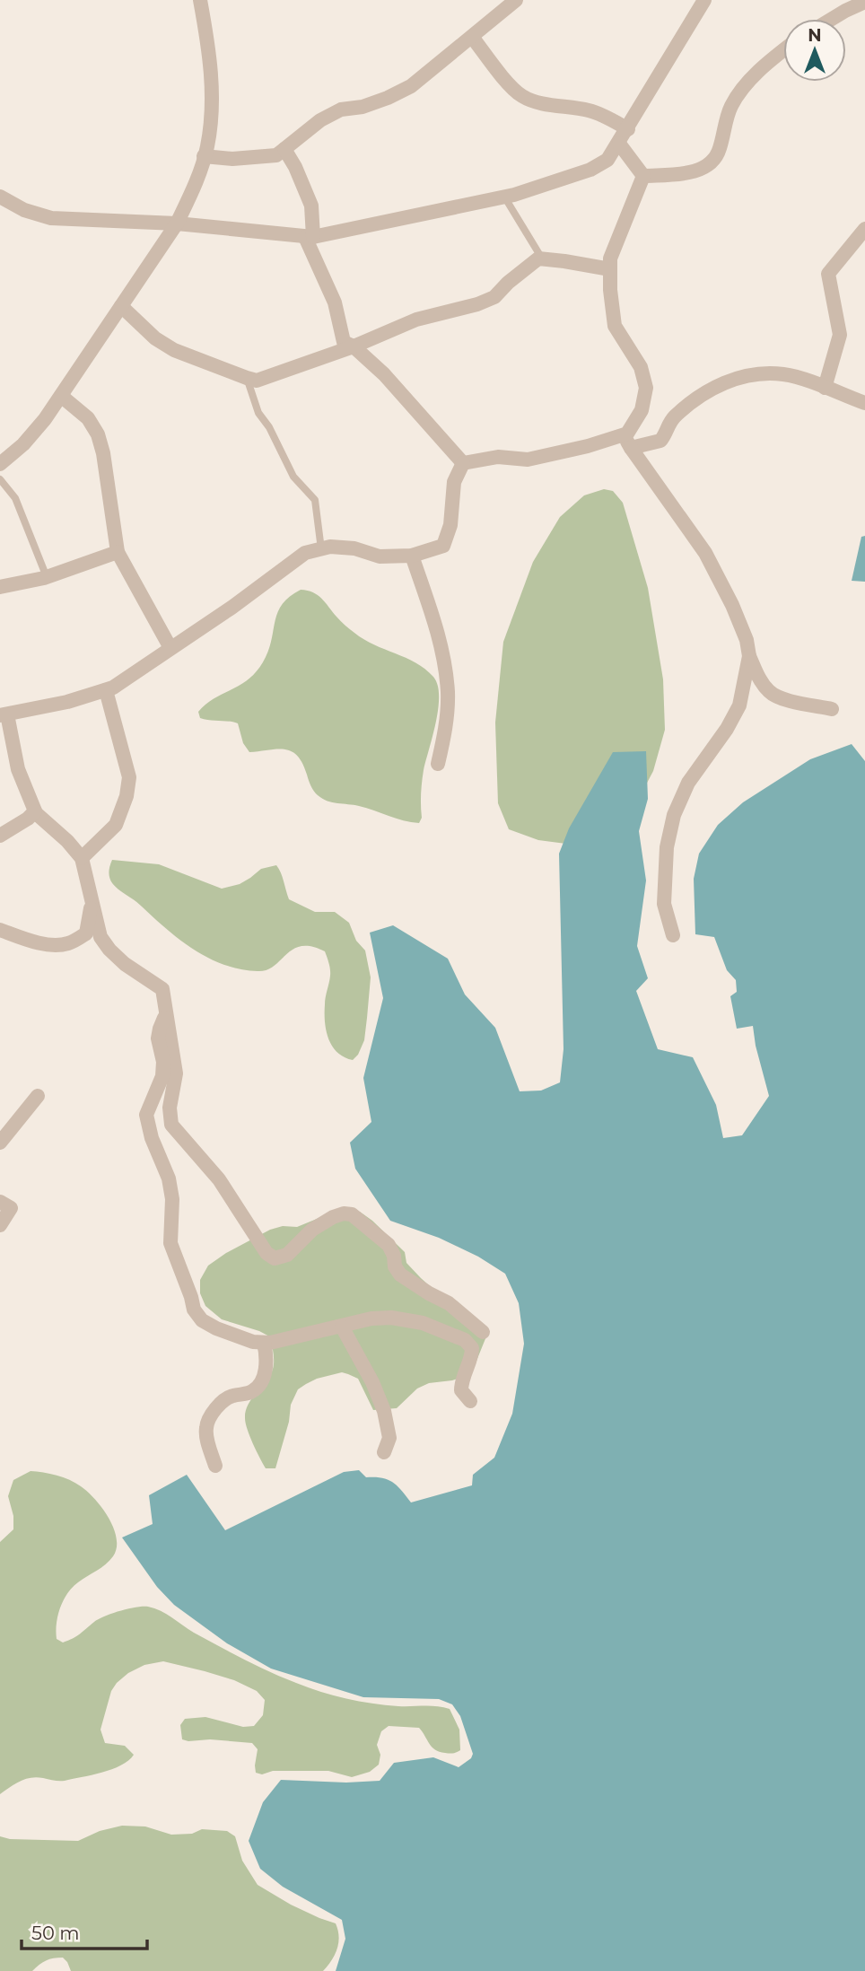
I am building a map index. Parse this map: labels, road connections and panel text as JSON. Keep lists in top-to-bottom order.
{
  "scale_bar": "50 m",
  "north": "top"
}
